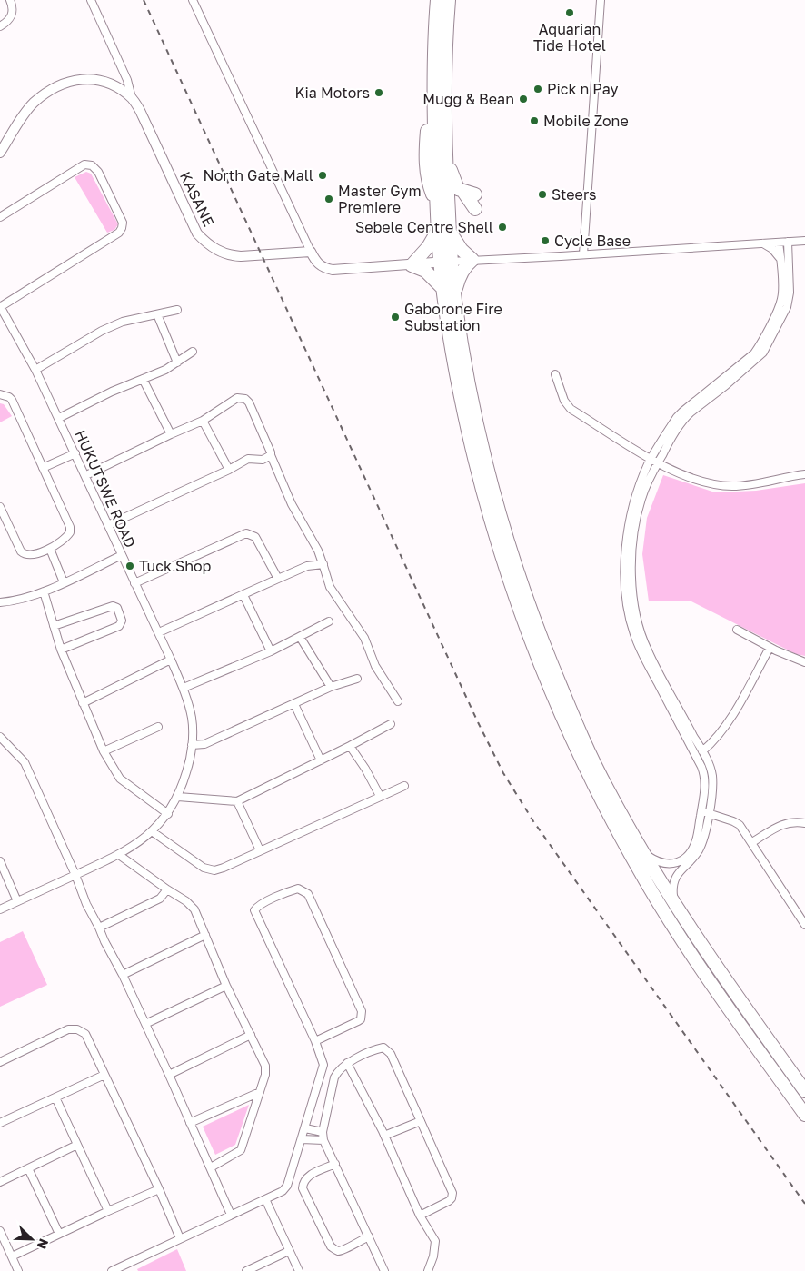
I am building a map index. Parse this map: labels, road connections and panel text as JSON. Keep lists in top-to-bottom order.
{
  "streets": {
    "street": ["KASANE", "HUKUTSWE ROAD"]
  },
  "places": [
    "Aquarian Tide Hotel",
    "Pick n Pay",
    "Kia Motors",
    "Mugg & Bean",
    "Mobile Zone",
    "North Gate Mall",
    "Steers",
    "Master Gym Premiere",
    "Sebele Centre Shell",
    "Cycle Base",
    "Gaborone Fire Substation",
    "Tuck Shop"
  ],
  "north": "bottom right"
}
